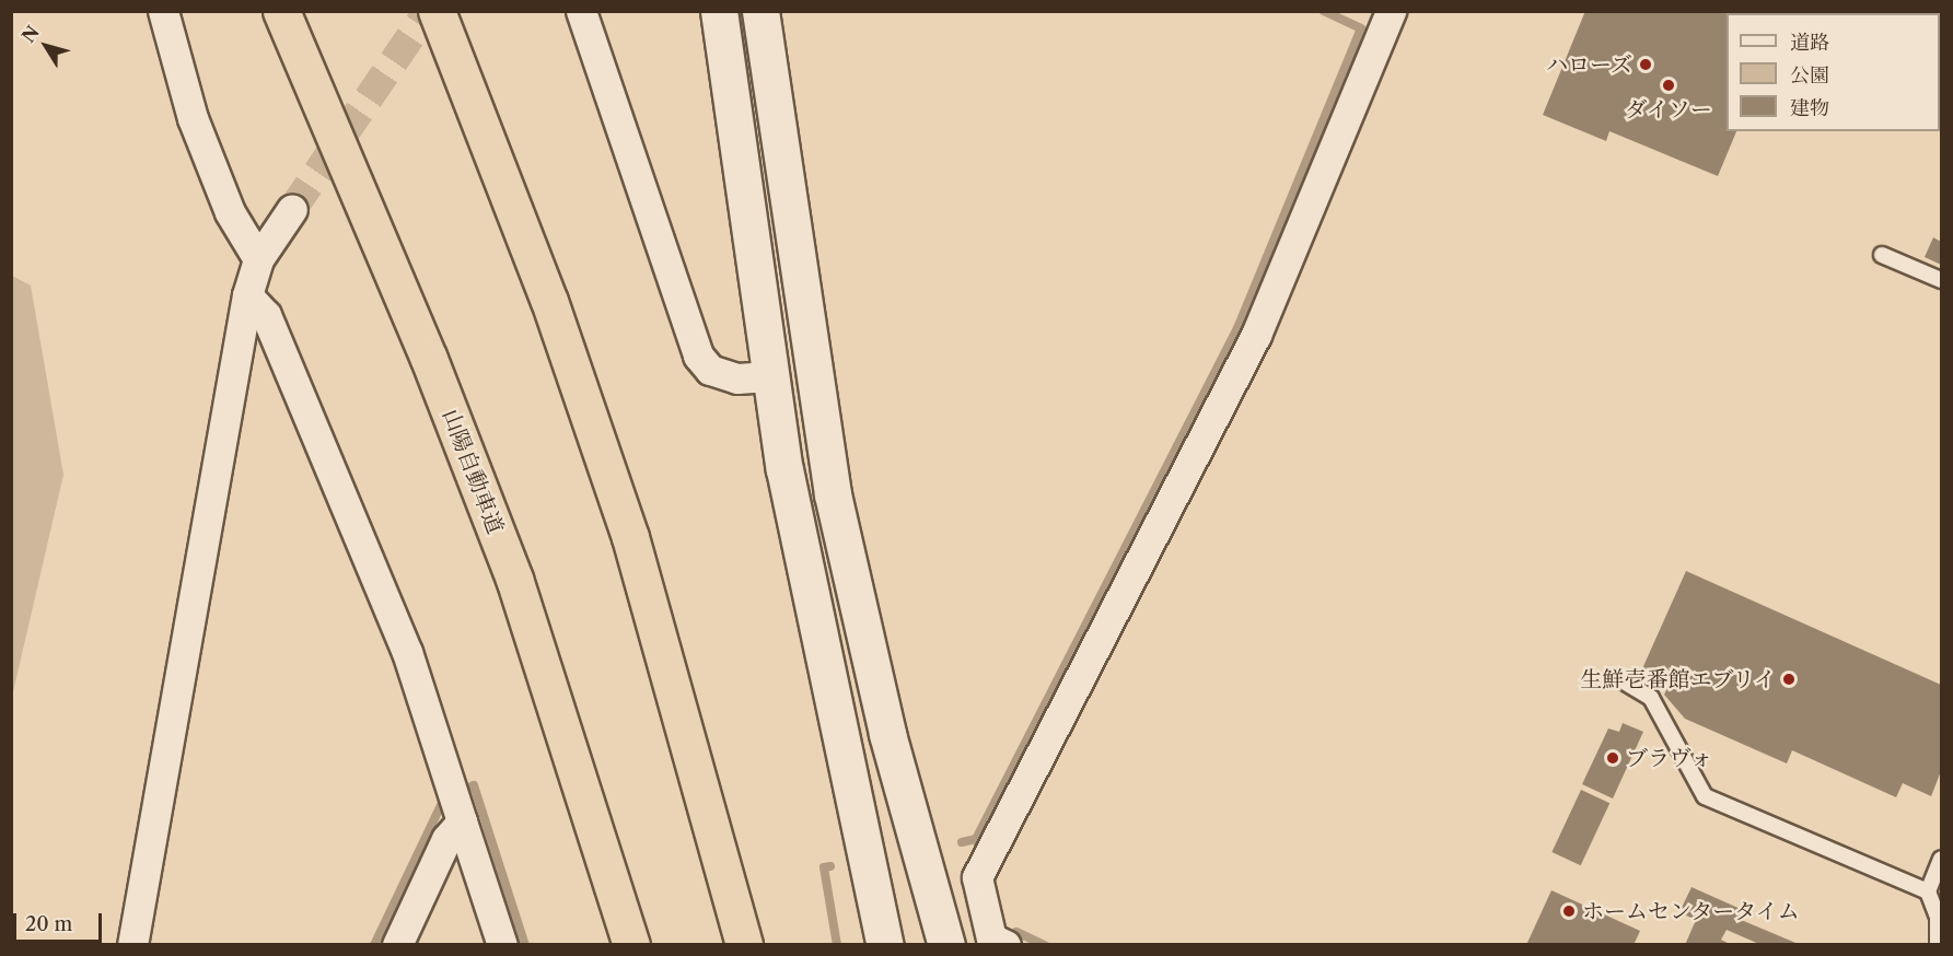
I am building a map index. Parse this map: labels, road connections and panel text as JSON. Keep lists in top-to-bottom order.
{
  "streets": {
    "highway": ["山陽自動車道"]
  },
  "places": [
    "ハローズ",
    "ダイソー",
    "生鮮壱番館エブリイ",
    "ブラヴォ",
    "ホームセンタータイム"
  ],
  "legend": ["道路", "公園", "建物"],
  "scale_bar": "20 m",
  "north": "top left"
}
